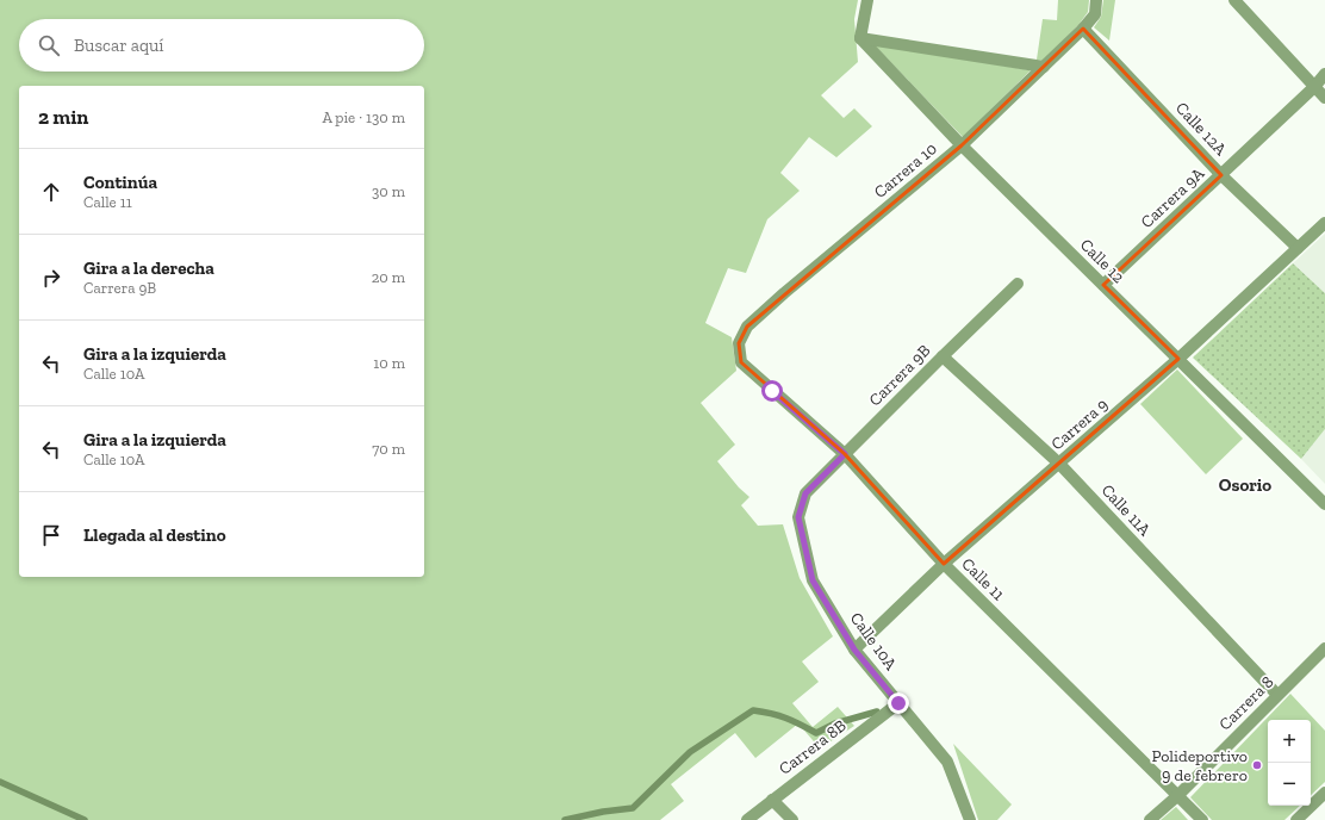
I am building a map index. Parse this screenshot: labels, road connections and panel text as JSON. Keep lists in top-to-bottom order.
{
  "streets": {
    "street": [
      "Calle 12A",
      "Carrera 10",
      "Carrera 9A",
      "Calle 12",
      "Carrera 9B",
      "Carrera 9",
      "Calle 11A",
      "Calle 11",
      "Calle 10A",
      "Carrera 8",
      "Carrera 8B"
    ]
  },
  "crossings": [
    ["Calle 12A", "Carrera 10"],
    ["Calle 12A", "Carrera 9A"],
    ["Calle 12A", "Carrera 9"],
    ["Carrera 10", "Calle 12"],
    ["Carrera 10", "Calle 11"],
    ["Carrera 9A", "Calle 12"],
    ["Calle 12", "Carrera 9"],
    ["Carrera 9B", "Calle 11A"],
    ["Carrera 9B", "Calle 11"],
    ["Carrera 9B", "Calle 10A"],
    ["Carrera 9", "Calle 11A"],
    ["Carrera 9", "Calle 11"],
    ["Carrera 9", "Calle 10A"],
    ["Calle 11A", "Carrera 8"],
    ["Calle 11", "Carrera 8"],
    ["Calle 10A", "Carrera 8B"]
  ],
  "districts": ["Osorio"],
  "places": ["Polideportivo 9 de febrero"],
  "page": {
    "search": "Buscar aquí",
    "heading": ["2 min", "A pie · 130 m"],
    "list": [
      ["Continúa", "Calle 11", "30 m"],
      ["Gira a la derecha", "Carrera 9B", "20 m"],
      ["Gira a la izquierda", "Calle 10A", "10 m"],
      ["Gira a la izquierda", "Calle 10A", "70 m"],
      "Llegada al destino"
    ],
    "map_buttons": ["+", "−"]
  }
}
